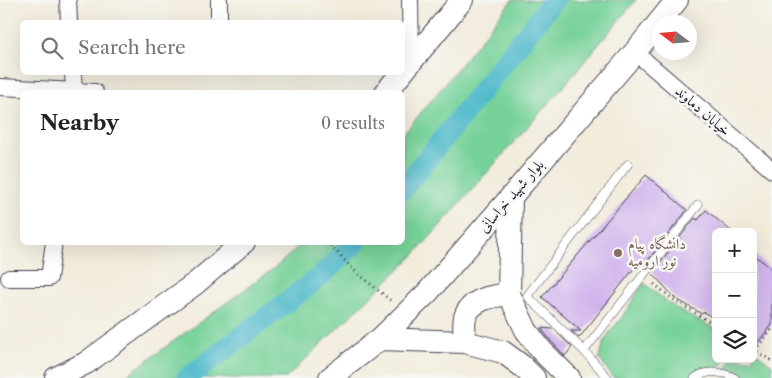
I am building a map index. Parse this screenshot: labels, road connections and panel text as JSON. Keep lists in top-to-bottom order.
{
  "streets": {
    "main road": ["بلوار شهید خراسانی"],
    "street": ["خیابان دماوند"]
  },
  "crossings": [
    ["خیابان دماوند", "بلوار شهید خراسانی"]
  ],
  "places": ["دانشگاه پیام نور ارومیه"],
  "north": "left",
  "page": {
    "search": "Search here",
    "heading": ["Nearby", "0 results"],
    "map_buttons": ["+", "−"]
  }
}
